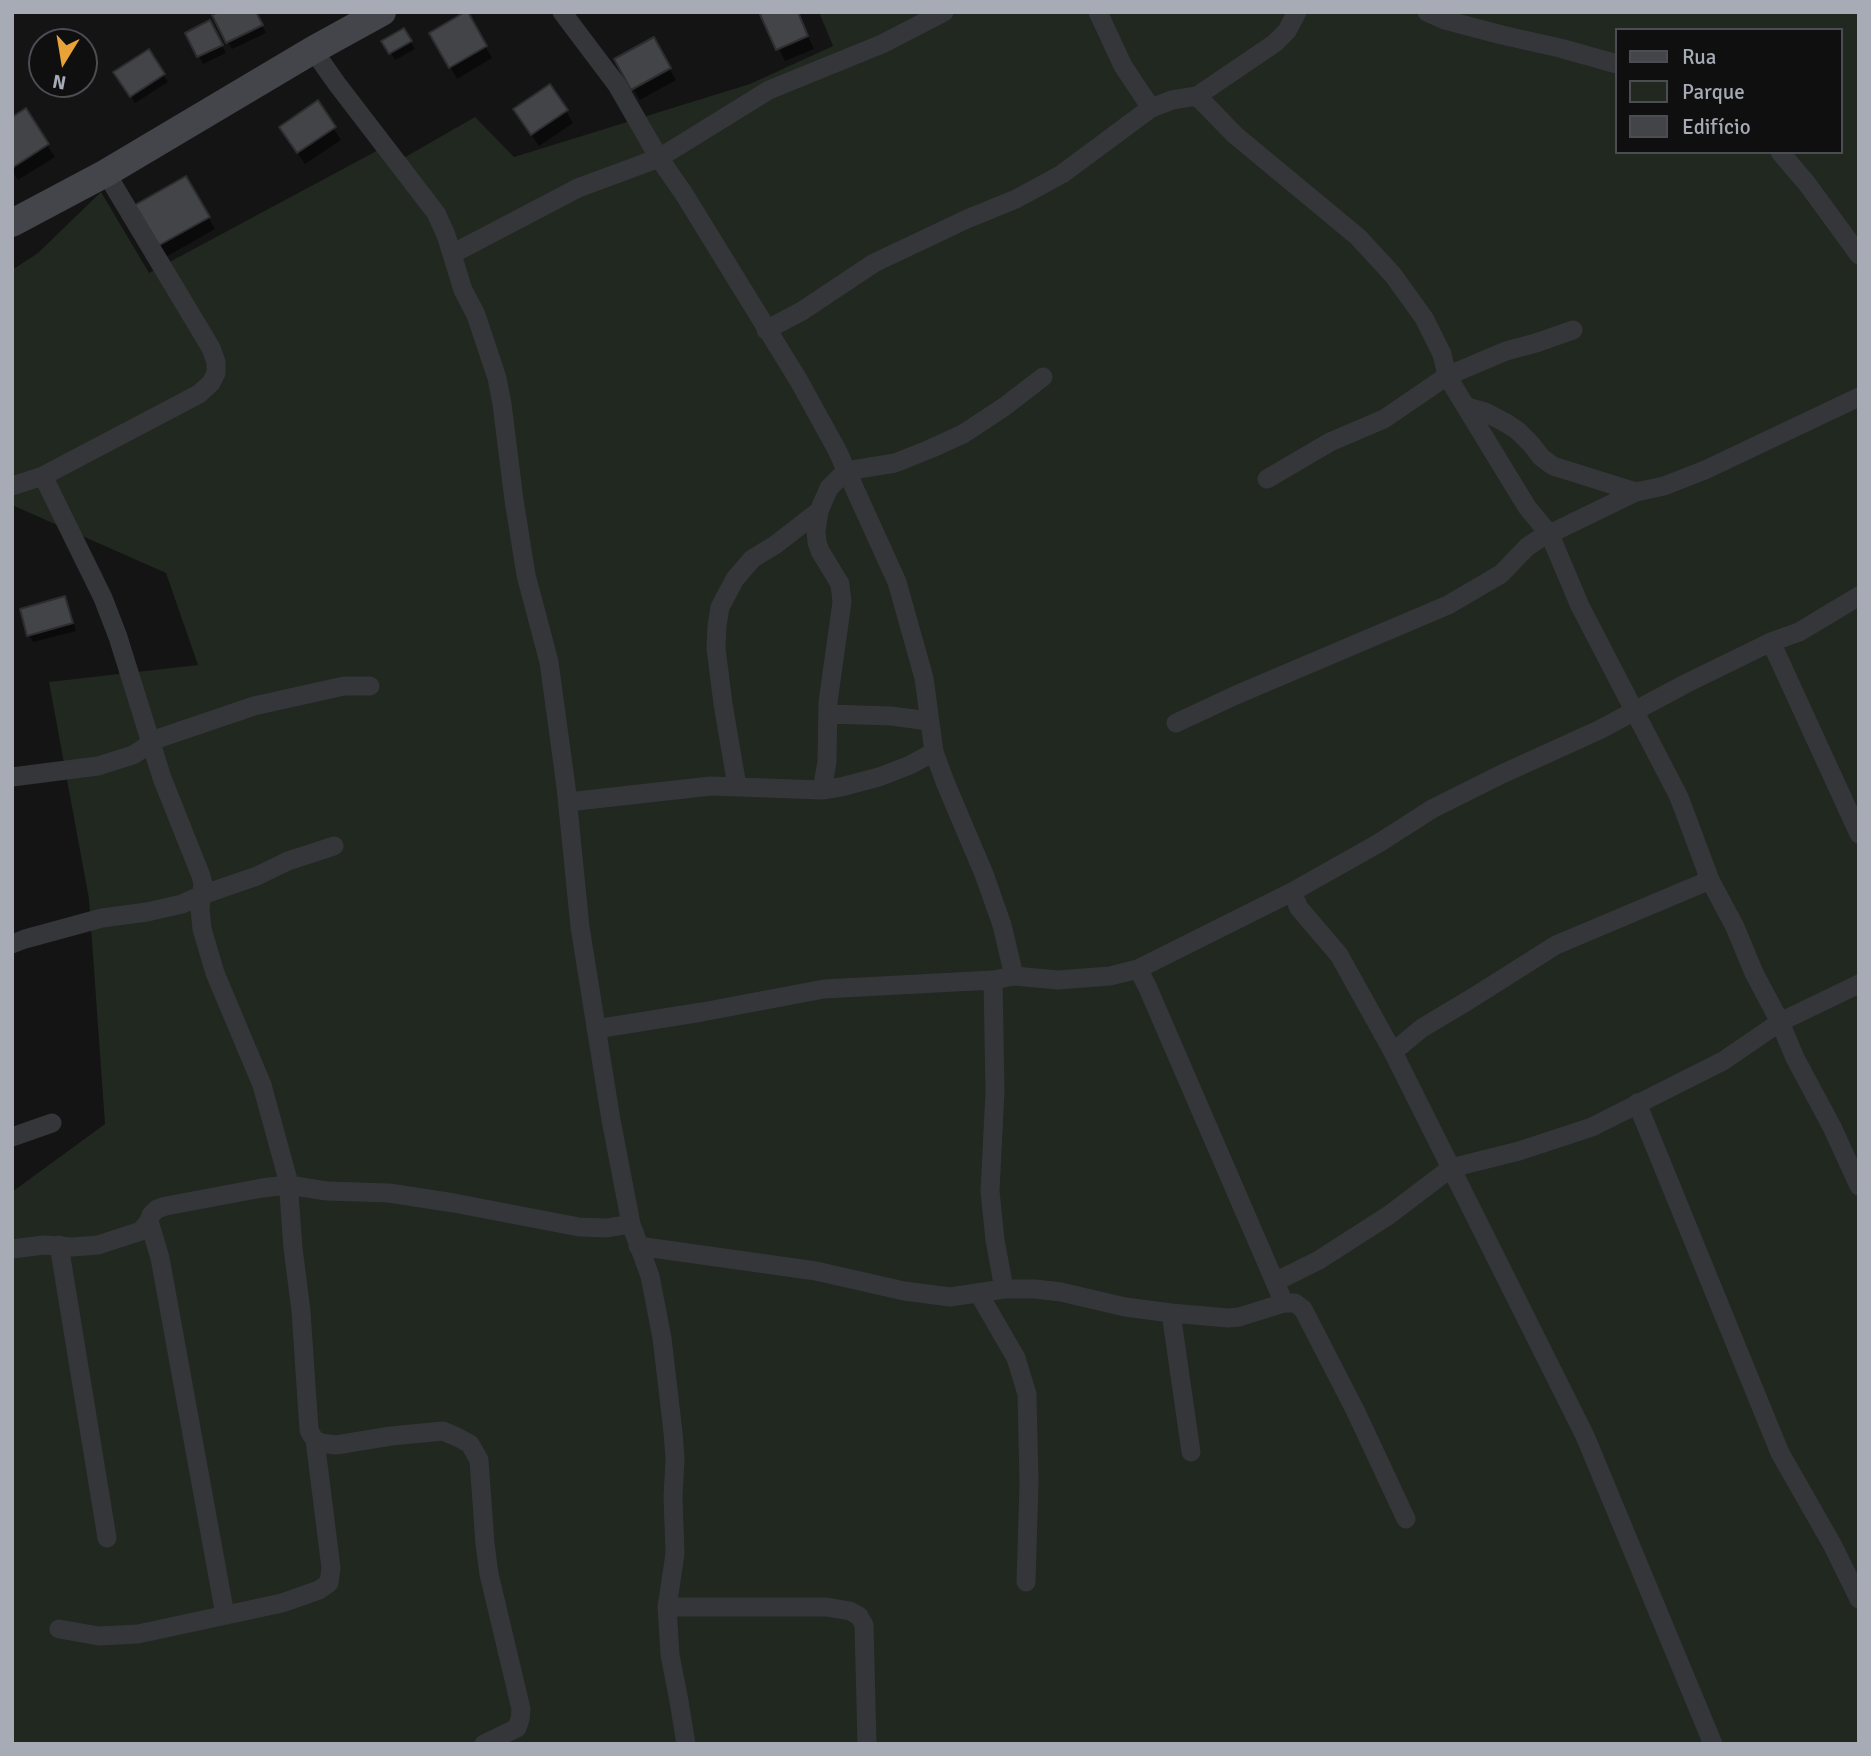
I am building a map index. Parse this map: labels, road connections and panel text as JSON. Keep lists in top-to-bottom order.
{
  "legend": ["Rua", "Parque", "Edifício"],
  "north": "bottom"
}
